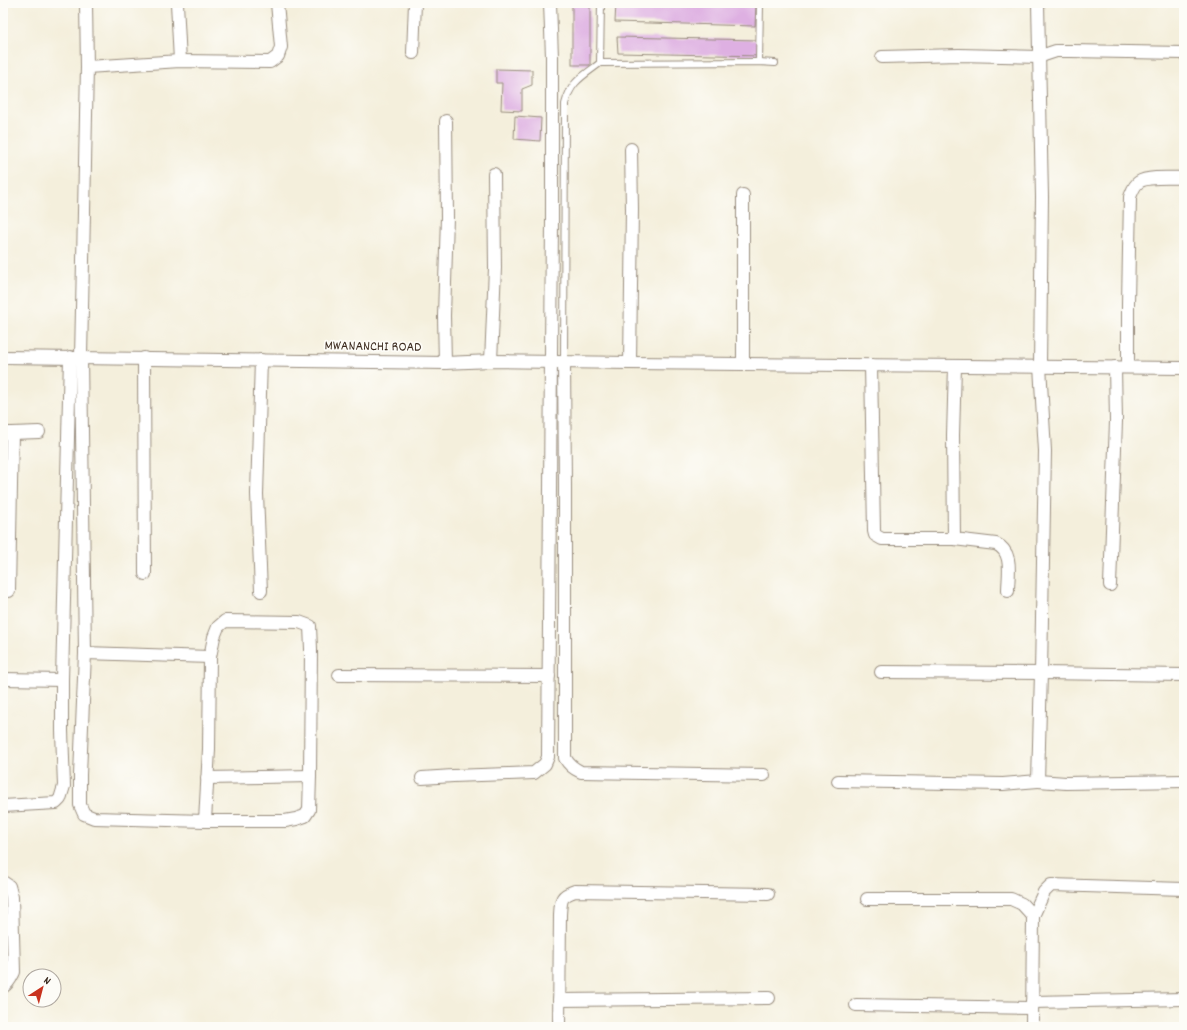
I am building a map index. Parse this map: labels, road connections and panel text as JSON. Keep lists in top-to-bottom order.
{
  "streets": {
    "street": ["MWANANCHI ROAD"]
  },
  "north": "top right"
}
